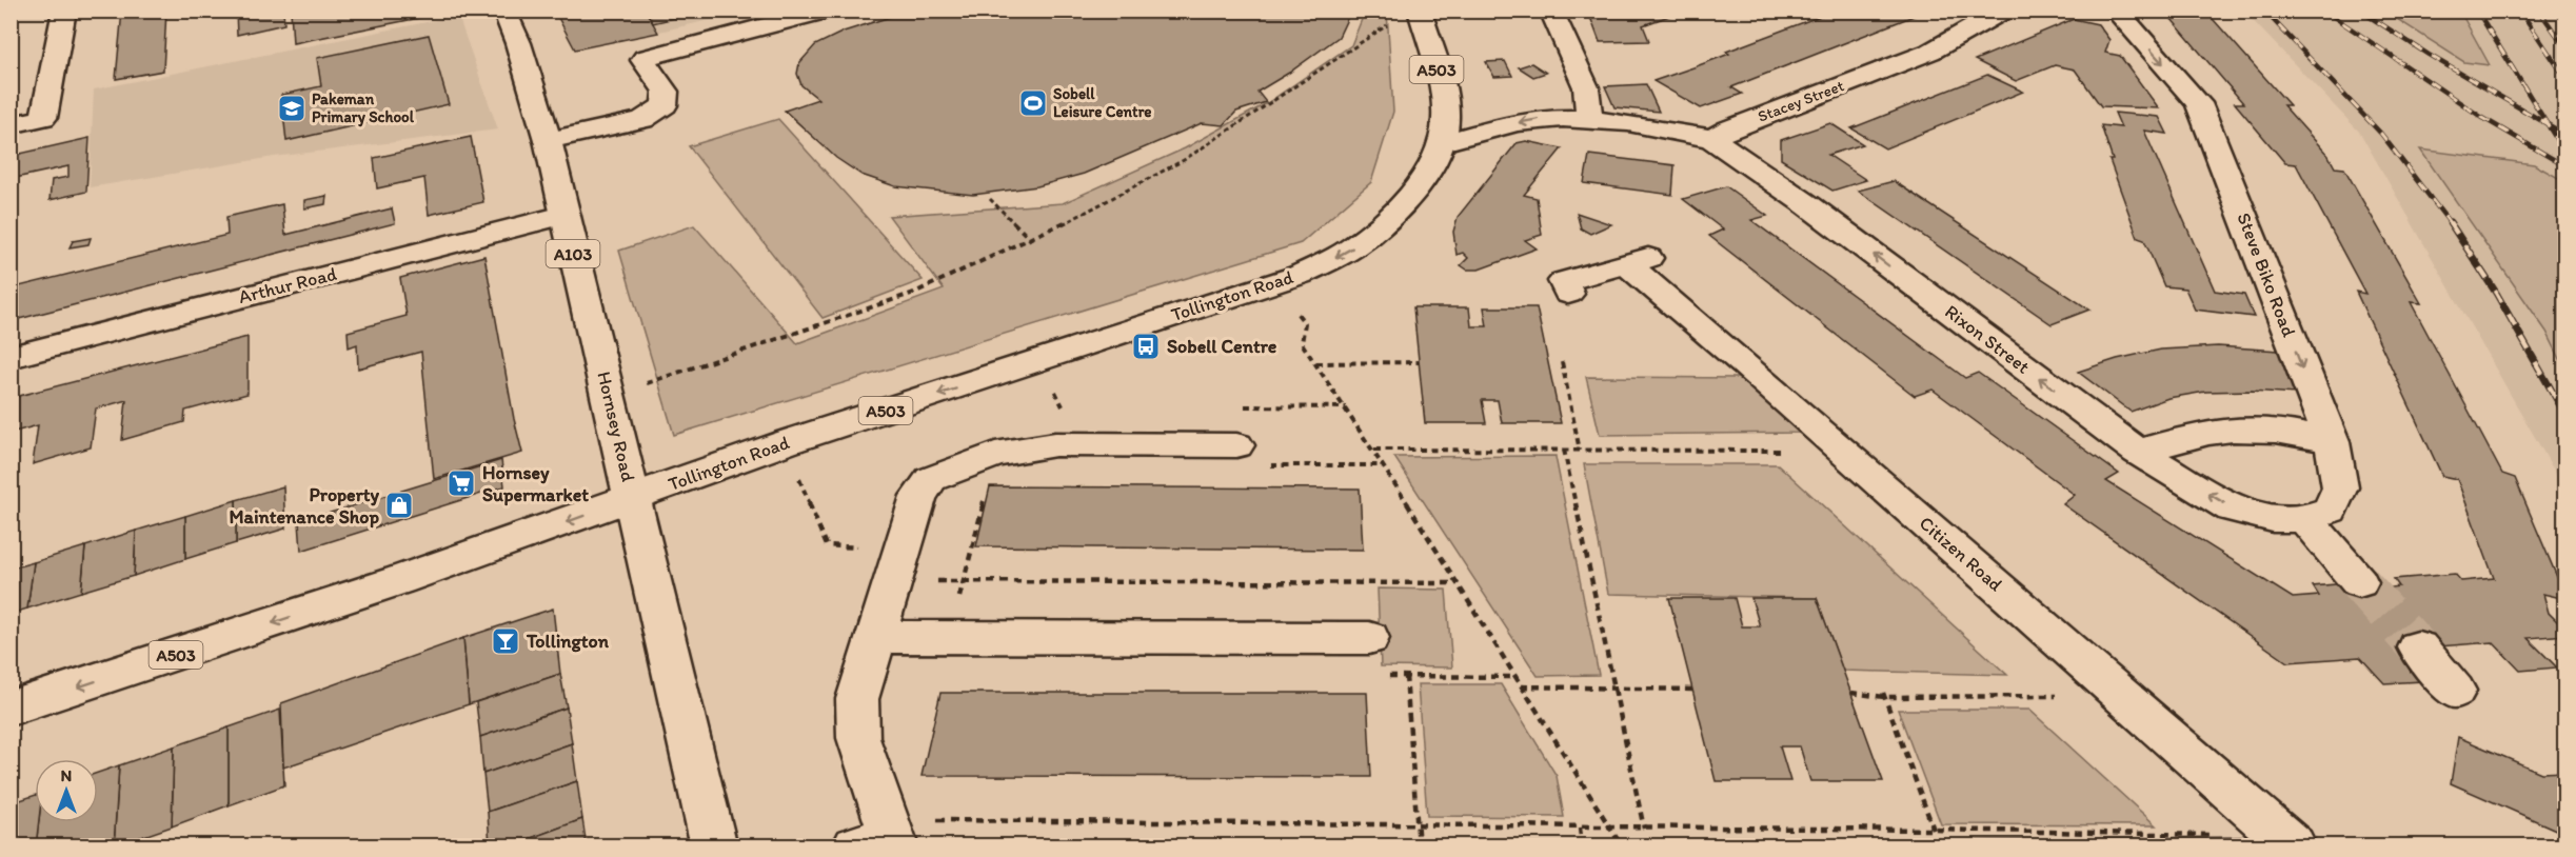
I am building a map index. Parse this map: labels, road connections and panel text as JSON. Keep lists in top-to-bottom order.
{
  "streets": {
    "main road": [
      "A503",
      "Stacey Street",
      "A103",
      "Steve Biko Road",
      "Arthur Road",
      "Tollington Road",
      "Rixon Street",
      "Hornsey Road",
      "Citizen Road"
    ]
  },
  "crossings": [
    ["A503", "Tollington Road"],
    ["Stacey Street", "Rixon Street"],
    ["Steve Biko Road", "Rixon Street"],
    ["Arthur Road", "Hornsey Road"],
    ["Tollington Road", "Hornsey Road"]
  ],
  "one_way": ["Steve Biko Road", "Rixon Street"],
  "places": {
    "sports": ["Sobell Leisure Centre"],
    "school or university": ["Pakeman Primary School"],
    "bus stop": ["Sobell Centre"],
    "supermarket": ["Hornsey Supermarket"],
    "shop": ["Property Maintenance Shop"],
    "bar": ["Tollington"]
  },
  "north": "top"
}
